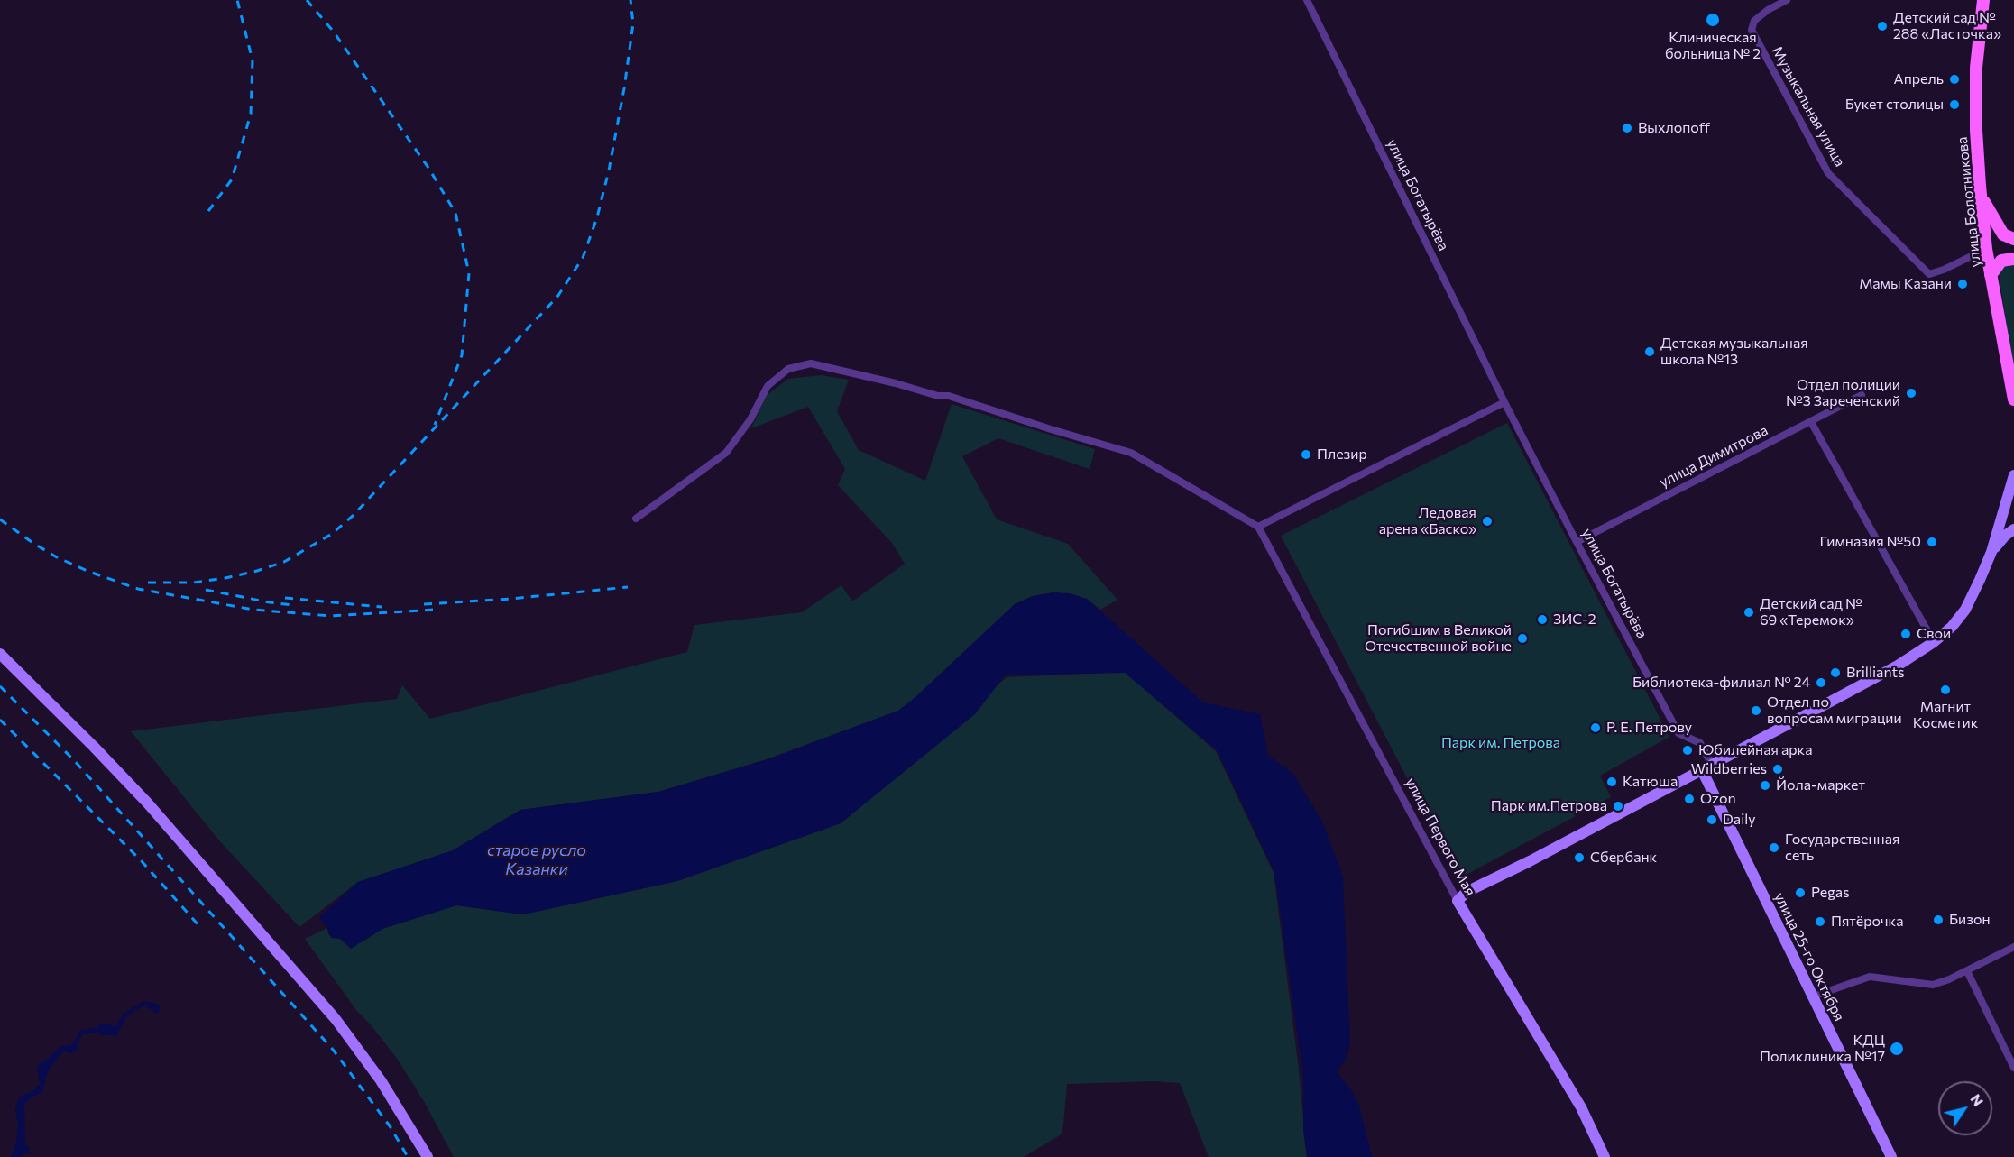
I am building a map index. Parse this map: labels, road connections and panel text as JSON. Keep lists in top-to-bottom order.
{
  "streets": {
    "main road": ["улица Болотникова"],
    "street": [
      "Музыкальная улица",
      "улица Богатырёва",
      "улица Димитрова",
      "улица Первого Мая",
      "улица 25-го Октября"
    ]
  },
  "crossings": [
    ["Музыкальная улица", "улица Болотникова"],
    ["улица Богатырёва", "улица Димитрова"],
    ["улица Богатырёва", "улица 25-го Октября"]
  ],
  "water": ["старое русло Казанки"],
  "parks": ["Парк им. Петрова"],
  "places": [
    "Клиническая больница № 2",
    "Детский сад № 288 «Ласточка»",
    "Апрель",
    "Букет столицы",
    "Выхлопoff",
    "Мамы Казани",
    "Детская музыкальная школа №13",
    "Отдел полиции №3 Зареченский",
    "Плезир",
    "Ледовая арена «Баско»",
    "Гимназия №50",
    "Детский сад № 69 «Теремок»",
    "ЗИС-2",
    "Свои",
    "Погибшим в Великой Отечественной войне",
    "Brilliants",
    "Библиотека-филиал № 24",
    "Магнит Косметик",
    "Отдел по вопросам миграции",
    "Р. Е. Петрову",
    "Юбилейная арка",
    "Wildberries",
    "Катюша",
    "Йола-маркет",
    "Ozon",
    "Парк им.Петрова",
    "Daily",
    "Государственная сеть",
    "Сбербанк",
    "Pegas",
    "Бизон",
    "Пятёрочка",
    "КДЦ Поликлиника №17"
  ],
  "north": "top right"
}
